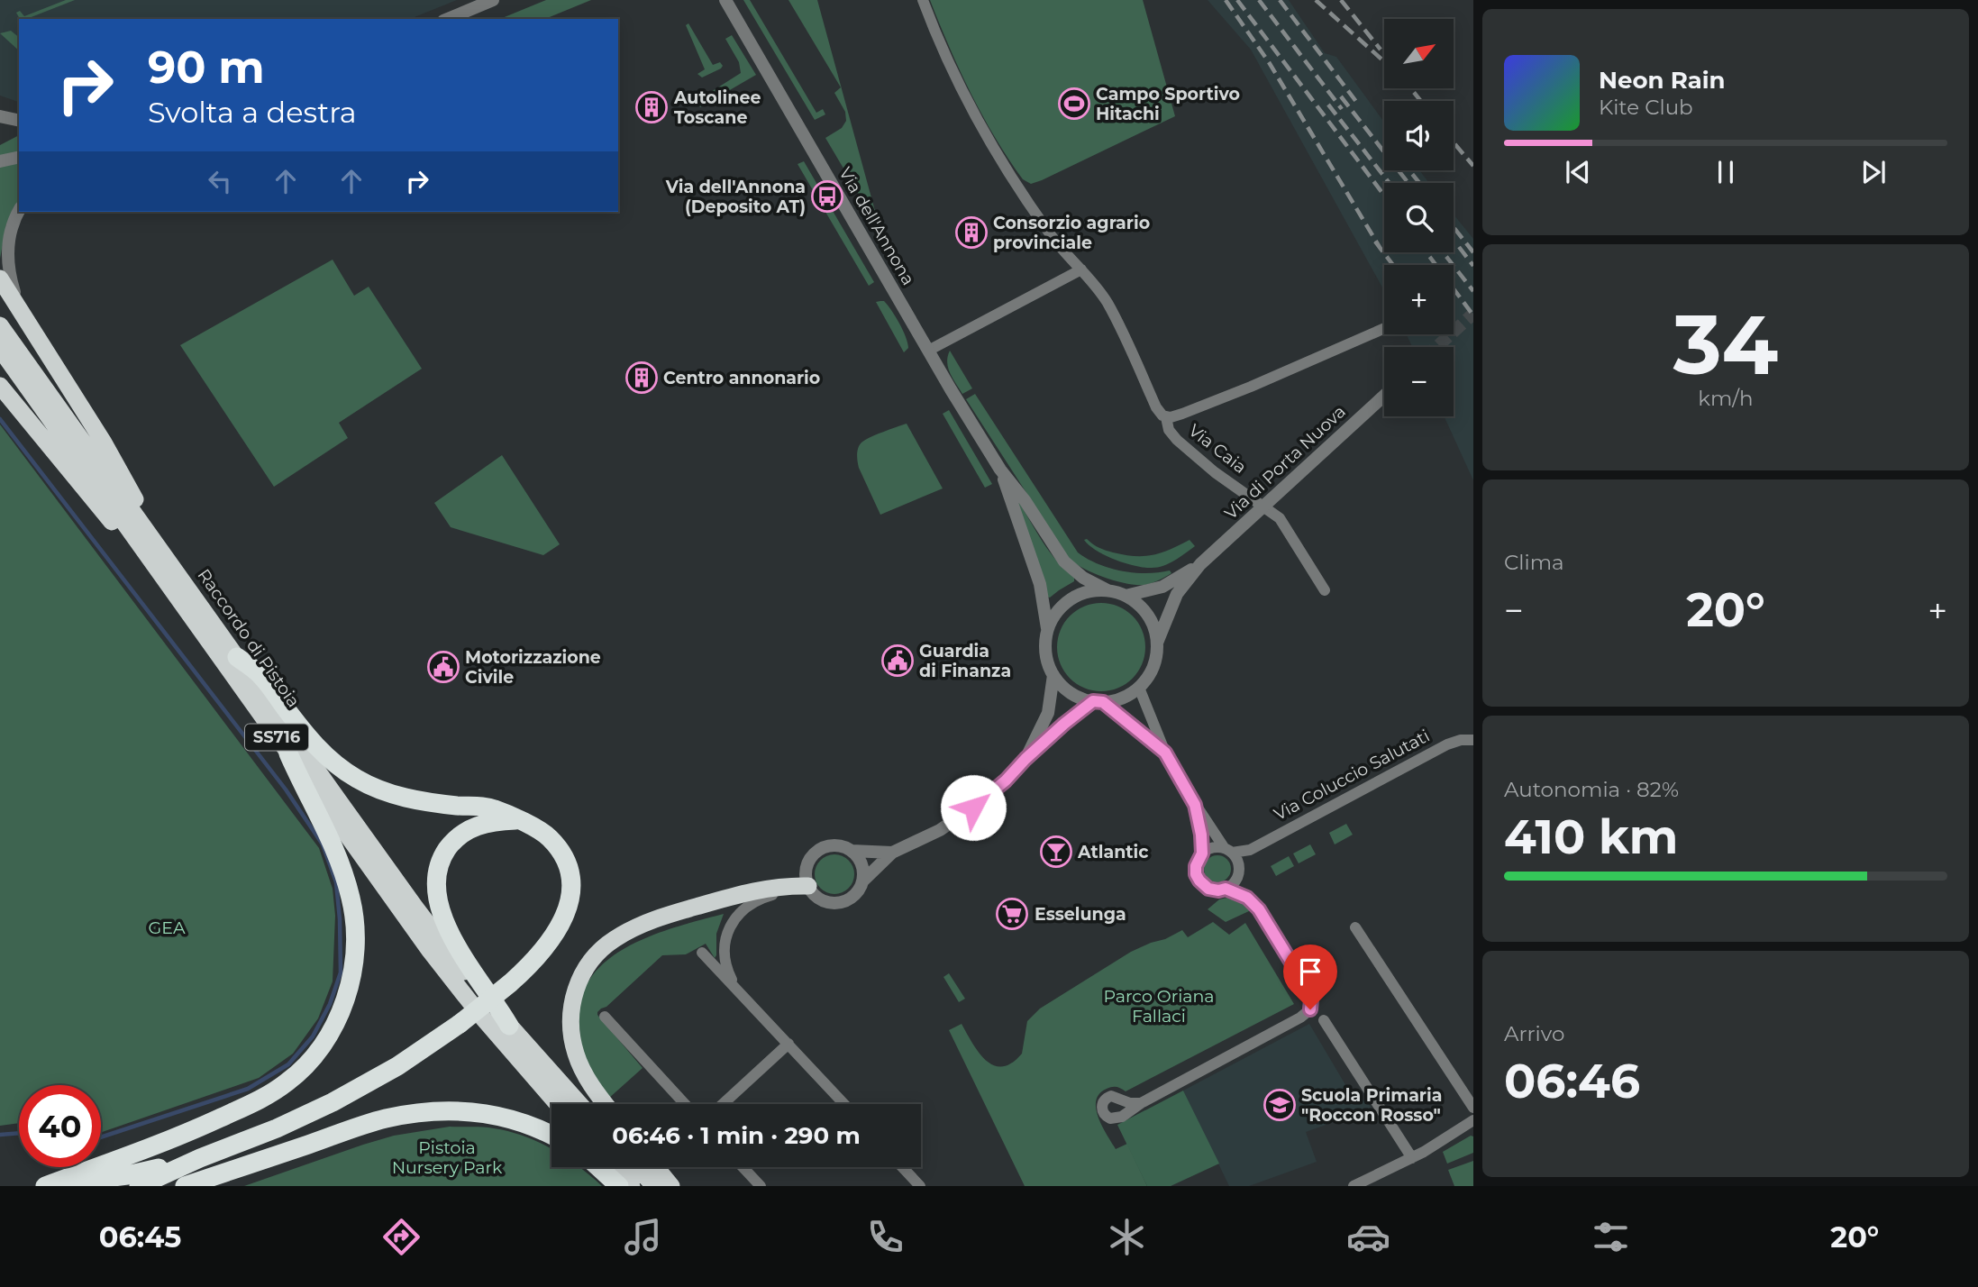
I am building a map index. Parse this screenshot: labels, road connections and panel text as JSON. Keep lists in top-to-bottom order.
{
  "streets": {
    "highway": ["Raccordo di Pistoia", "SS716"],
    "street": [
      "Via dell'Annona",
      "Via Caia",
      "Via di Porta Nuova",
      "Via Coluccio Salutati"
    ]
  },
  "crossings": [
    ["Via dell'Annona", "Via di Porta Nuova"],
    ["Via Caia", "Via di Porta Nuova"]
  ],
  "parks": ["GEA", "Parco Oriana Fallaci", "Pistoia Nursery Park"],
  "places": {
    "sports": ["Campo Sportivo Hitachi"],
    "building": ["Autolinee Toscane", "Consorzio agrario provinciale", "Centro annonario"],
    "bus stop": ["Via dell'Annona (Deposito AT)"],
    "public building": ["Guardia di Finanza", "Motorizzazione Civile"],
    "bar": ["Atlantic"],
    "supermarket": ["Esselunga"],
    "school or university": ["Scuola Primaria \"Roccon Rosso\""]
  },
  "north": "top right",
  "page": {
    "map_buttons": ["+", "−"],
    "turn": ["90 m", "Svolta a destra"],
    "song": ["Neon Rain", "Kite Club"],
    "tile": [
      ["34", "km/h"],
      "Clima",
      ["Autonomia · 82%", "410 km"],
      ["Arrivo", "06:46"]
    ],
    "heat": ["−", "20°", "+"],
    "limit": "40",
    "trip": "06:46 · 1 min · 290 m",
    "tabs": ["06:45", "20°"]
  }
}
